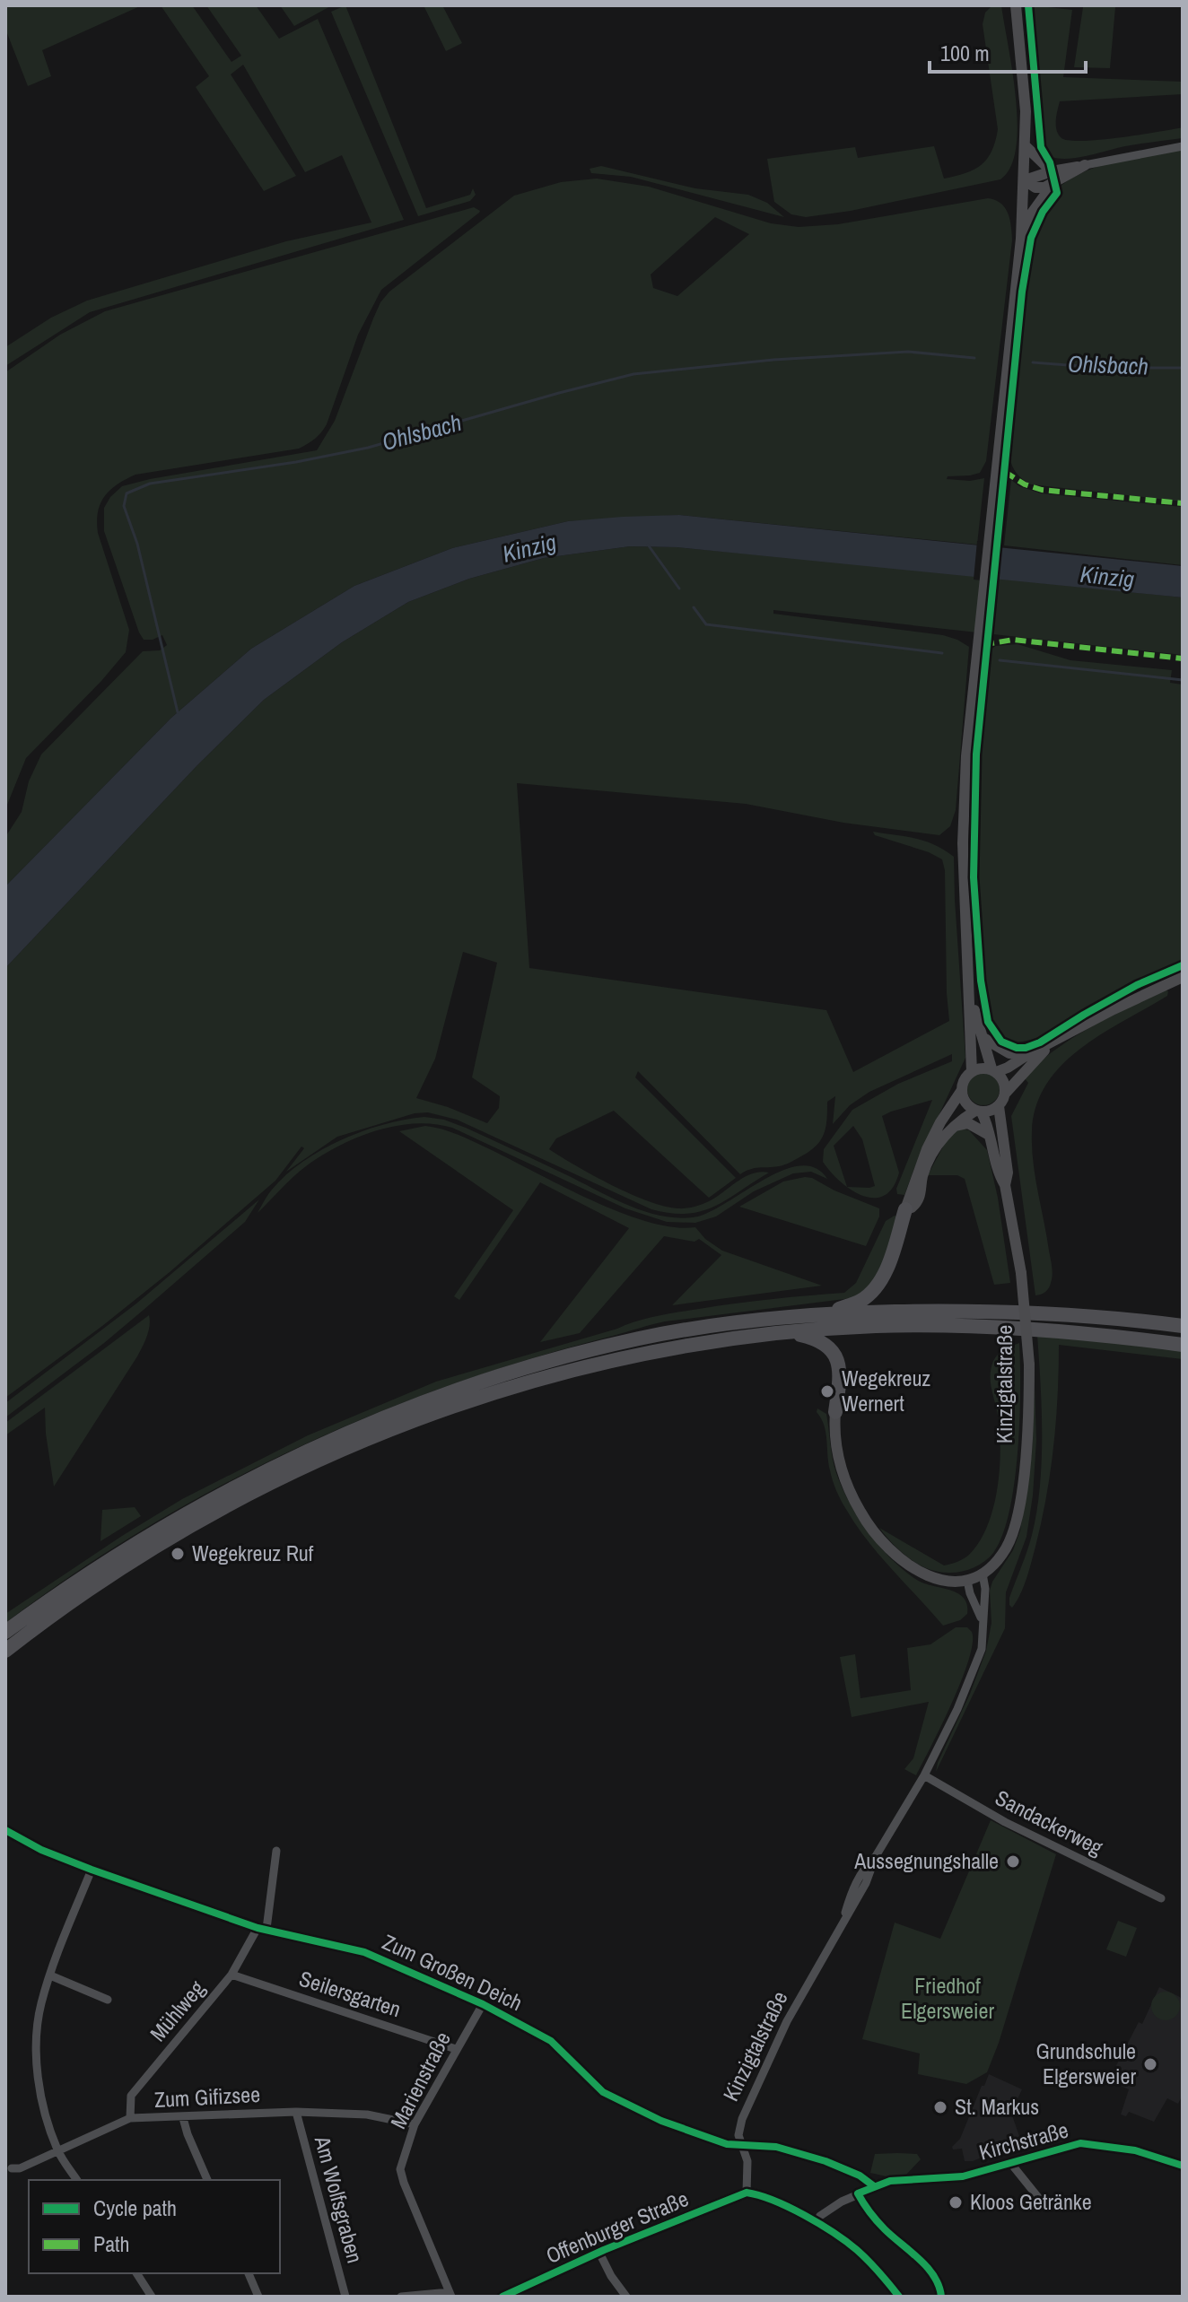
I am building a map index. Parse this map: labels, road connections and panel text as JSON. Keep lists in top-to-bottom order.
{
  "streets": {
    "street": [
      "Kinzigtalstraße",
      "Sandackerweg",
      "Zum Großen Deich",
      "Seilersgarten",
      "Mühlweg",
      "Marienstraße",
      "Zum Gifizsee",
      "Kirchstraße",
      "Am Wolfsgraben",
      "Offenburger Straße"
    ]
  },
  "crossings": [
    ["Kinzigtalstraße", "Sandackerweg"],
    ["Kinzigtalstraße", "Zum Großen Deich"],
    ["Kinzigtalstraße", "Offenburger Straße"],
    ["Zum Großen Deich", "Mühlweg"],
    ["Zum Großen Deich", "Marienstraße"],
    ["Seilersgarten", "Mühlweg"],
    ["Seilersgarten", "Marienstraße"],
    ["Mühlweg", "Zum Gifizsee"],
    ["Marienstraße", "Zum Gifizsee"],
    ["Zum Gifizsee", "Am Wolfsgraben"]
  ],
  "water": ["Ohlsbach", "Kinzig"],
  "parks": ["Friedhof Elgersweier"],
  "places": [
    "Wegekreuz Wernert",
    "Wegekreuz Ruf",
    "Aussegnungshalle",
    "Grundschule Elgersweier",
    "St. Markus",
    "Kloos Getränke"
  ],
  "legend": ["Cycle path", "Path"],
  "scale_bar": "100 m"
}
